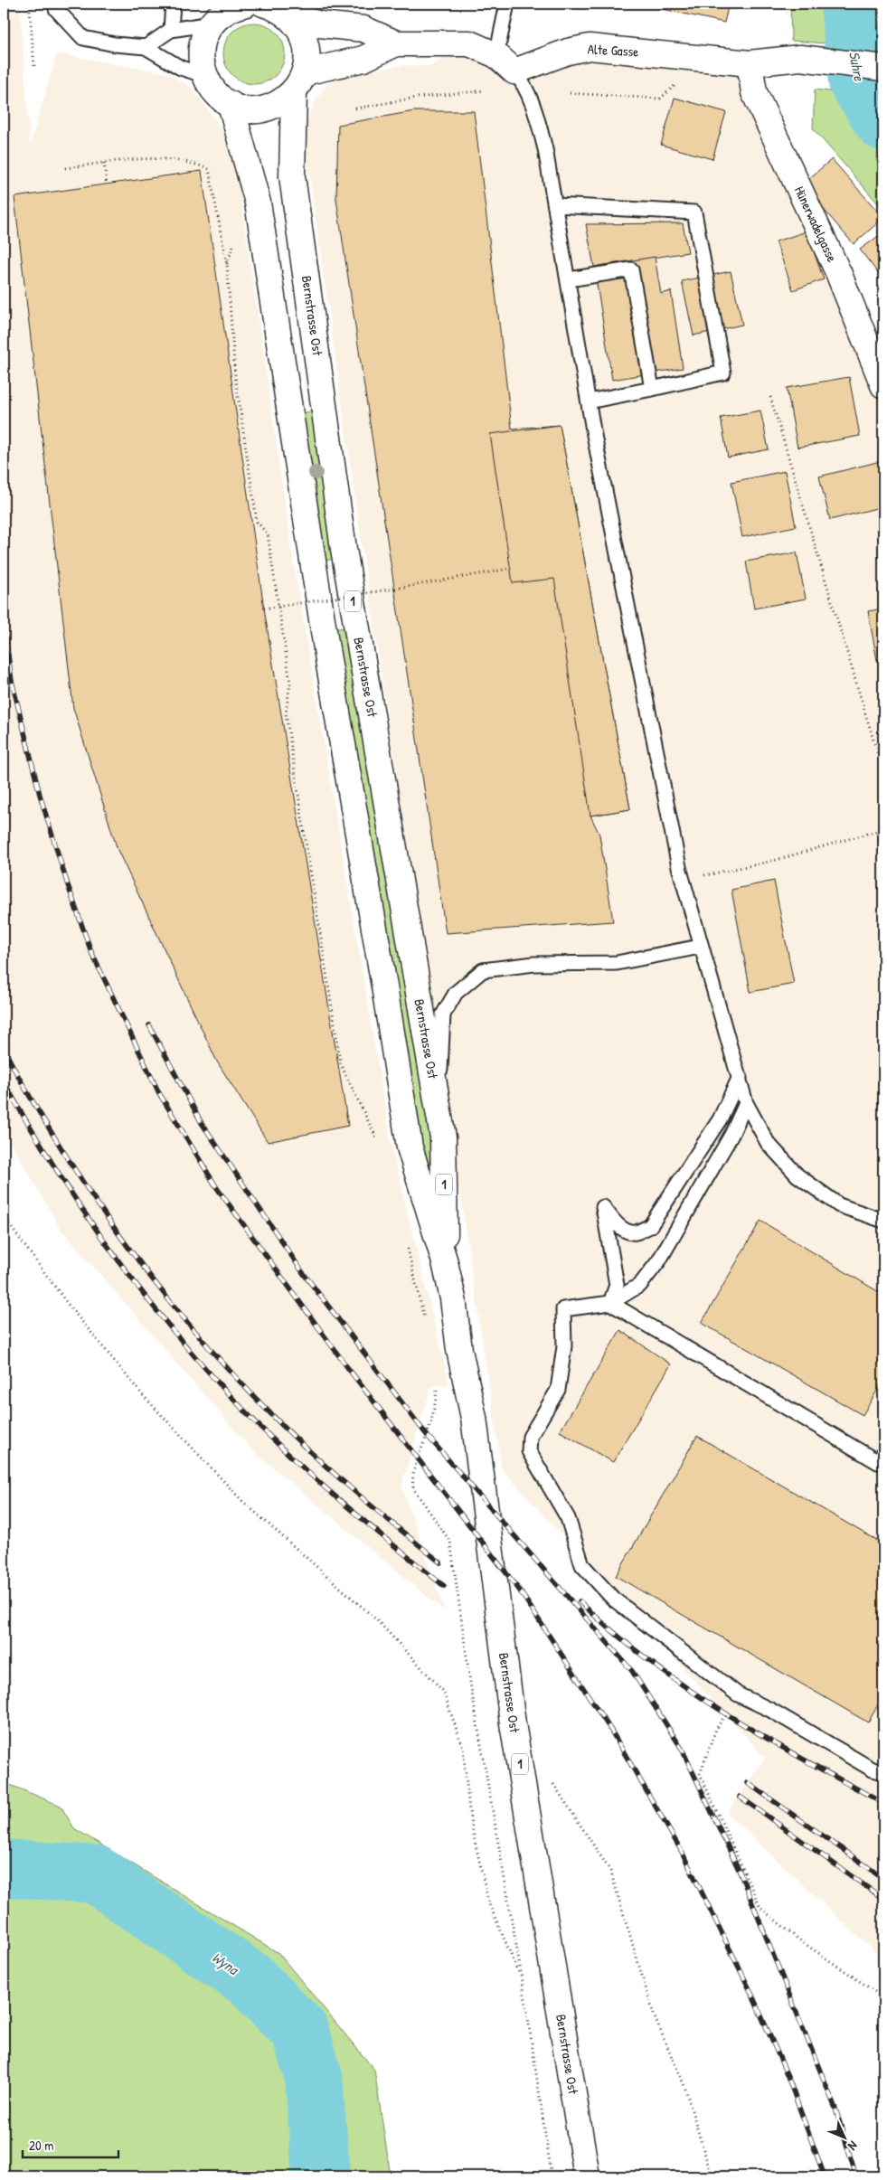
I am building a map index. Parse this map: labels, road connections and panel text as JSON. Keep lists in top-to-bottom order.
{
  "streets": {
    "main road": [
      "Alte Gasse",
      "Hünerwadelgasse",
      "Bernstrasse Ost",
      "1"
    ]
  },
  "crossings": [
    ["Alte Gasse", "Hünerwadelgasse"]
  ],
  "water": ["Suhre", "Wyna"],
  "scale_bar": "20 m",
  "north": "bottom right"
}
